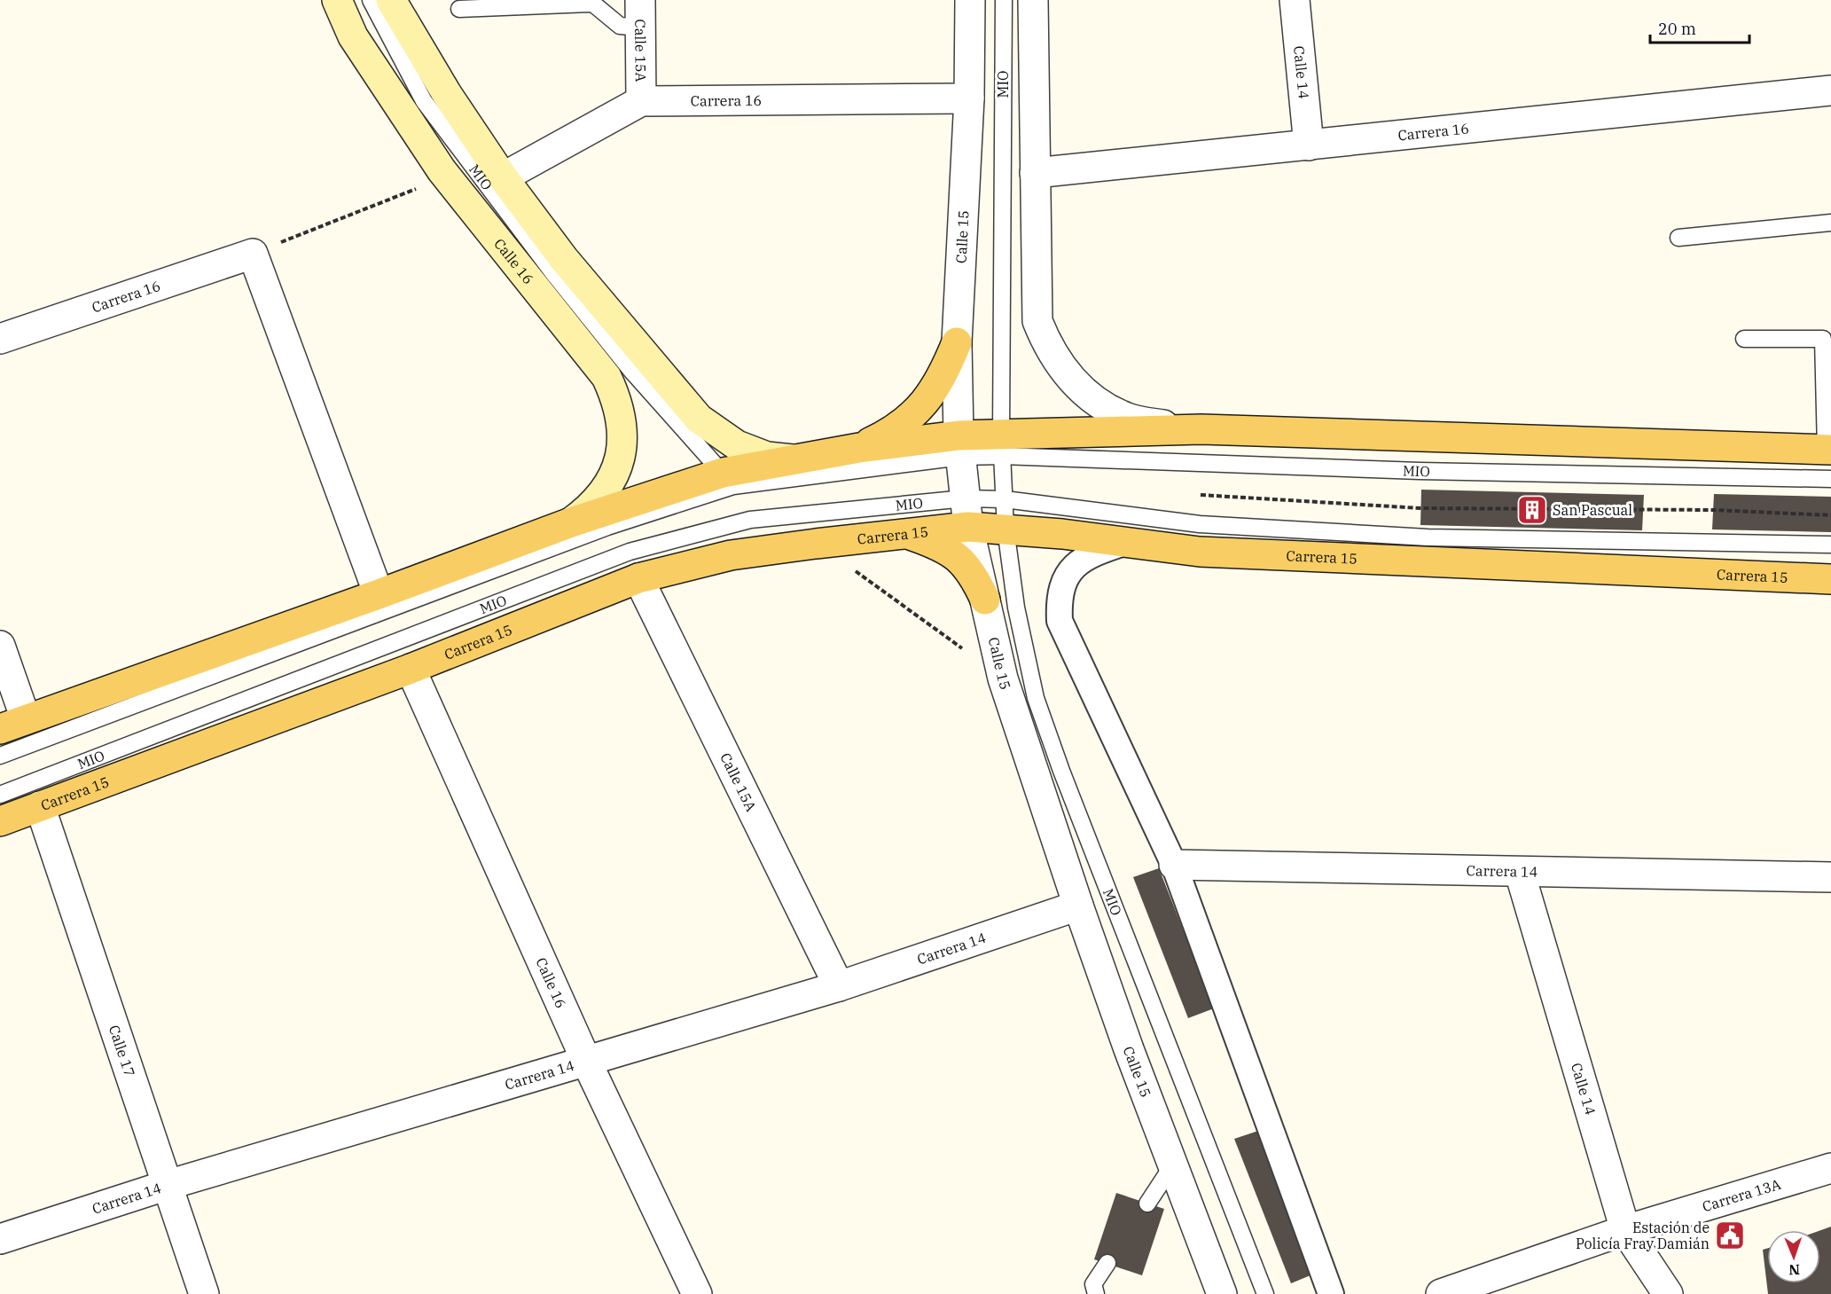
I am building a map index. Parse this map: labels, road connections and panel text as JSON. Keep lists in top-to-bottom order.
{
  "streets": {
    "main road": ["Calle 16", "Carrera 15"],
    "street": [
      "Calle 15A",
      "Calle 14",
      "Carrera 16",
      "Calle 15",
      "Carrera 14",
      "Calle 17",
      "Carrera 13A"
    ],
    "lane": ["MIO"]
  },
  "crossings": [
    ["Calle 15A", "Carrera 16"],
    ["Calle 15A", "Carrera 15"],
    ["Calle 15A", "Carrera 14"],
    ["Calle 14", "Carrera 16"],
    ["Calle 14", "Carrera 14"],
    ["Calle 14", "Carrera 13A"],
    ["MIO", "Calle 15"],
    ["MIO", "Carrera 15"],
    ["Carrera 16", "Calle 15"],
    ["Calle 15", "Carrera 15"],
    ["Calle 15", "Carrera 14"],
    ["Calle 16", "Carrera 15"],
    ["Calle 16", "Carrera 14"],
    ["Carrera 15", "Calle 17"],
    ["Carrera 14", "Calle 17"]
  ],
  "places": {
    "building": ["San Pascual"],
    "public building": ["Estación de Policía Fray Damián"]
  },
  "scale_bar": "20 m",
  "north": "bottom"
}
